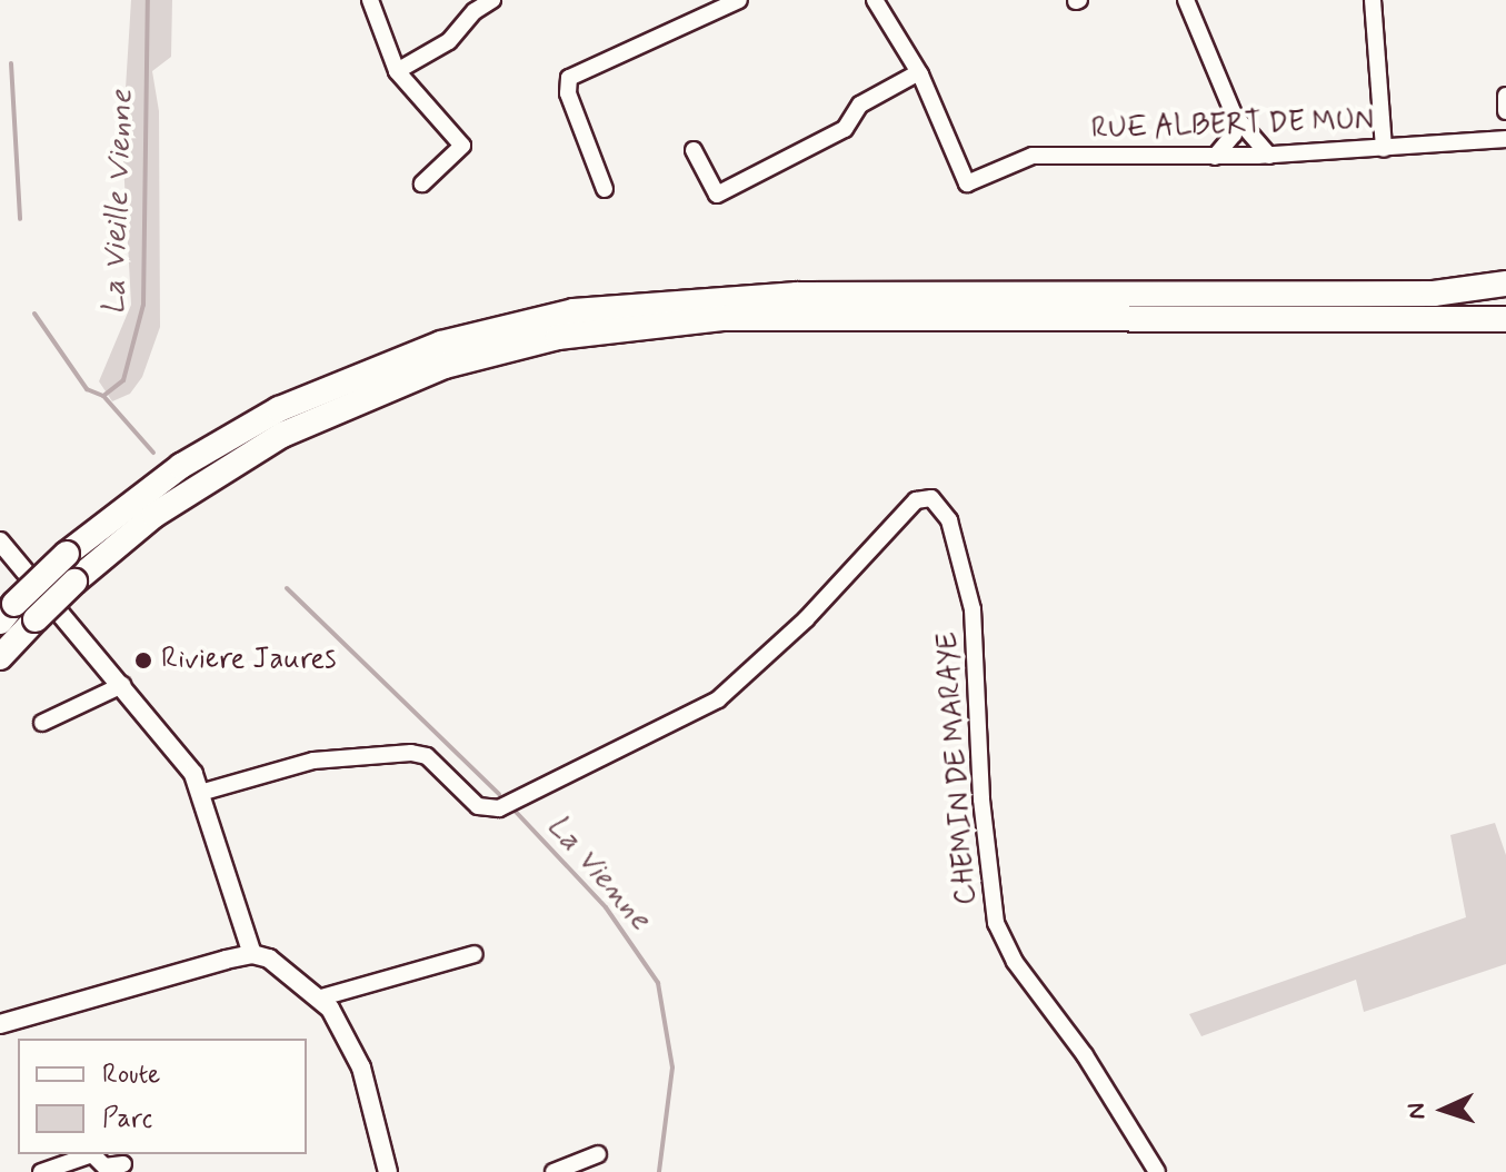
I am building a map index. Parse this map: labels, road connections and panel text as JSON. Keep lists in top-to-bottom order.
{
  "streets": {
    "street": ["RUE ALBERT DE MUN", "CHEMIN DE MARAYE"]
  },
  "water": ["La Vieille Vienne", "La Vienne"],
  "places": ["Riviere Jaures"],
  "legend": ["Route", "Parc"],
  "north": "left"
}
